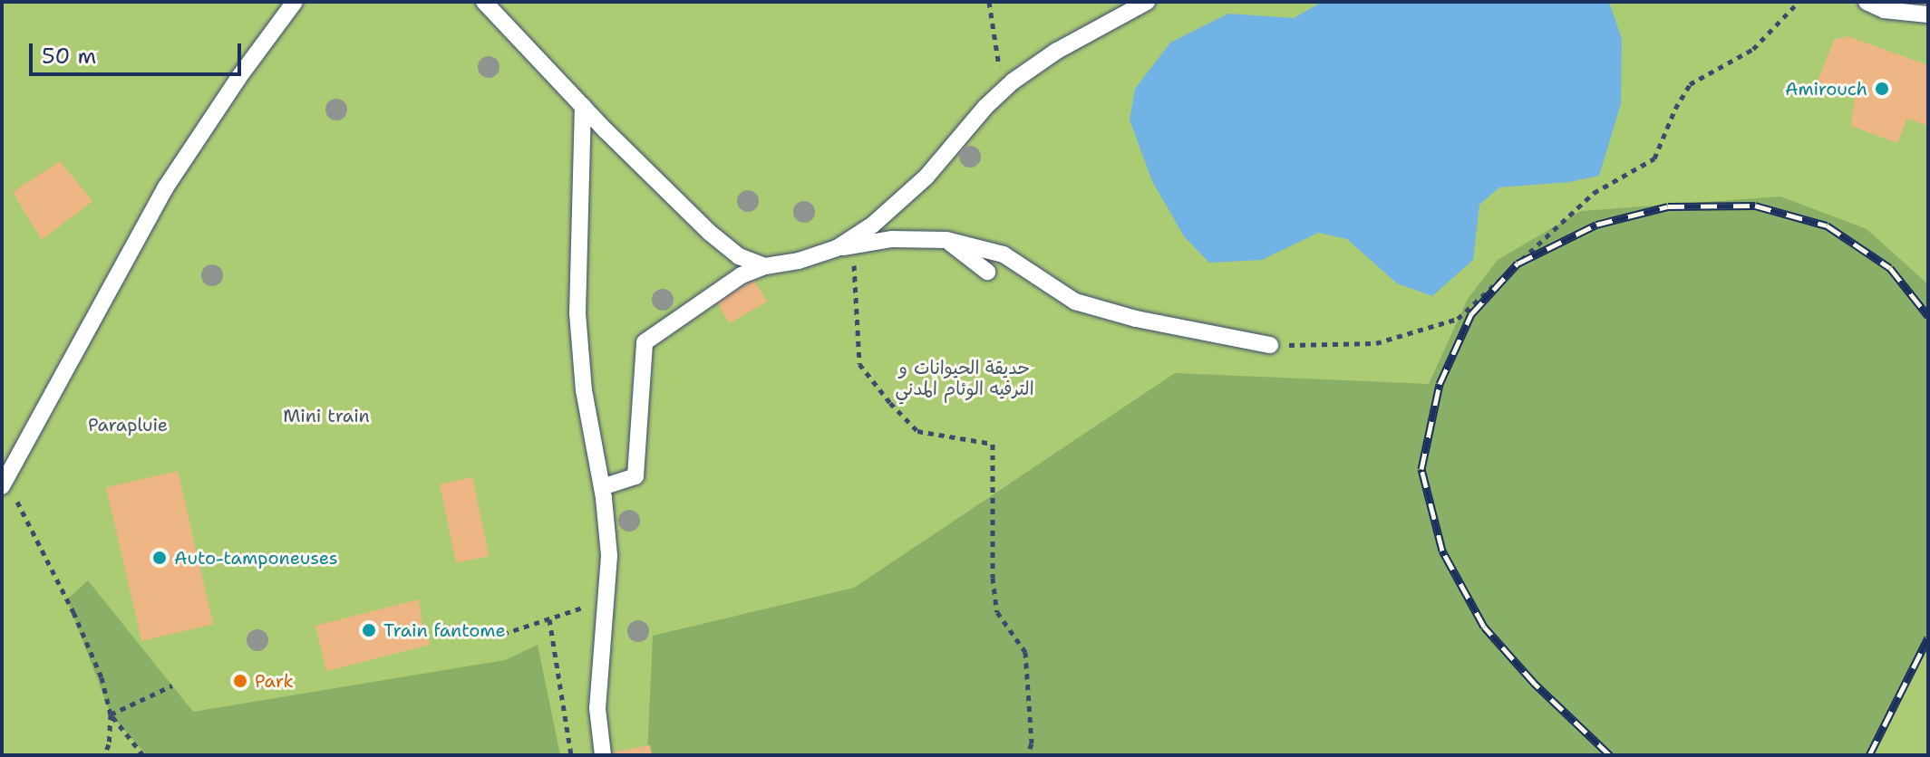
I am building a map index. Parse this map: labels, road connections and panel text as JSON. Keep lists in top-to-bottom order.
{
  "parks": ["حديقة الحيوانات و الترفيه الوئام المدني", "Mini train", "Parapluie"],
  "places": [
    "Amirouch",
    "Auto-tamponeuses",
    "Train fantome",
    "Park"
  ],
  "scale_bar": "50 m"
}
